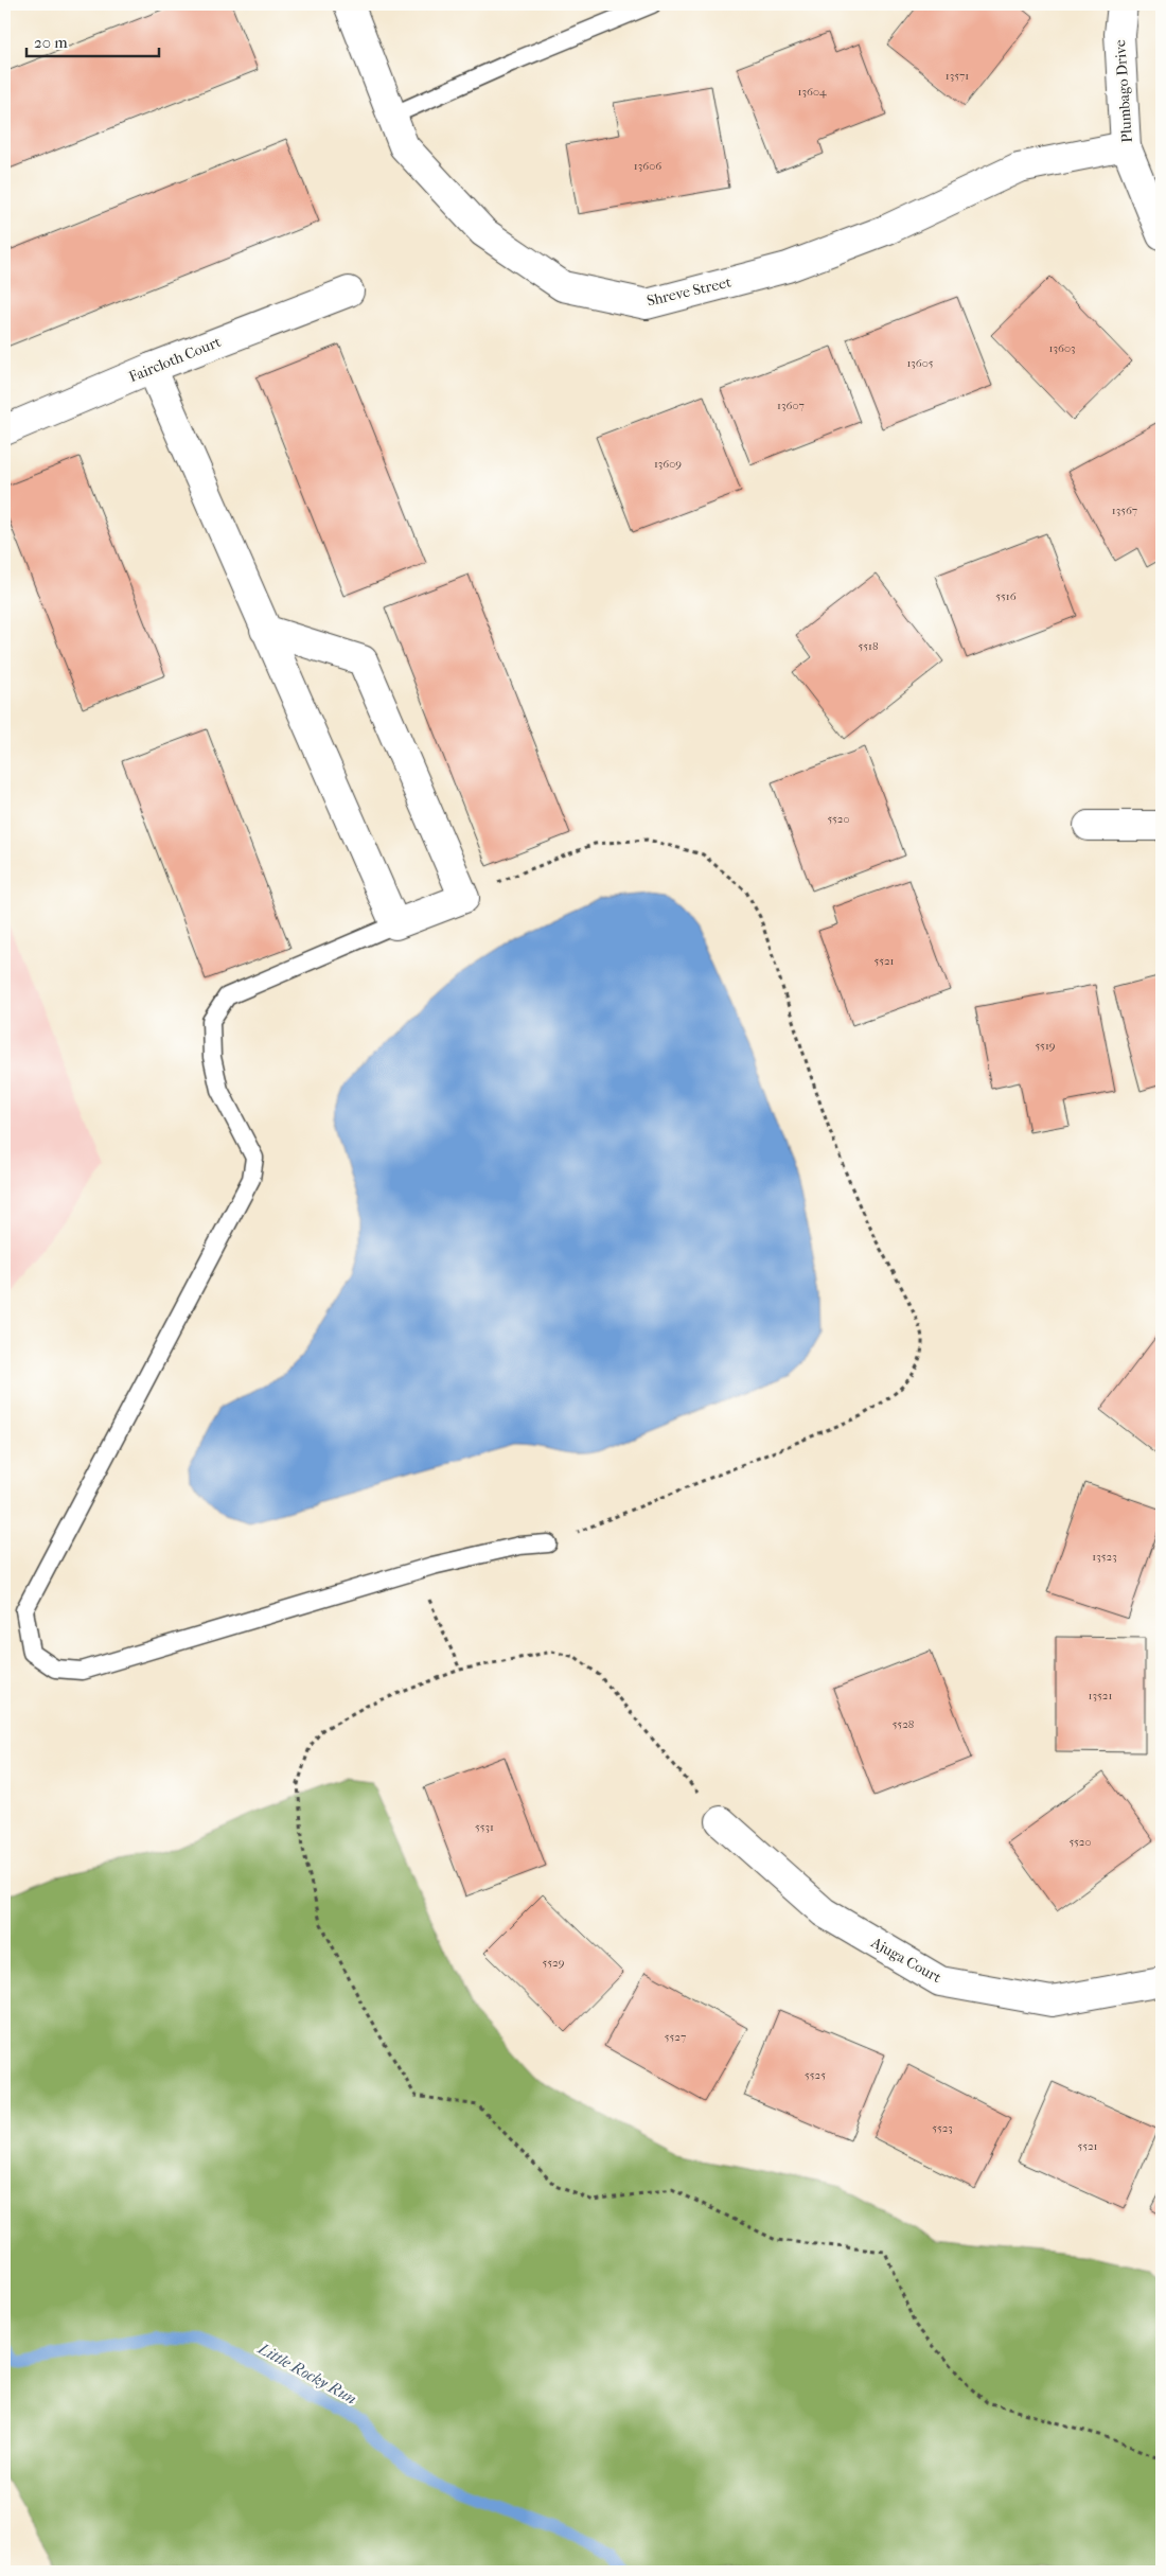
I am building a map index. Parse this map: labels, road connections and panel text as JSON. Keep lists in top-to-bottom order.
{
  "streets": {
    "street": [
      "Plumbago Drive",
      "Shreve Street",
      "Faircloth Court",
      "Ajuga Court"
    ]
  },
  "crossings": [
    ["Plumbago Drive", "Shreve Street"]
  ],
  "water": ["Little Rocky Run"],
  "house_numbers": [
    "13571",
    "13604",
    "13606",
    "13603",
    "13605",
    "13607",
    "13609",
    "13567",
    "5516",
    "5518",
    "5520",
    "5521",
    "5519",
    "13523",
    "13521",
    "5528",
    "5531",
    "5520",
    "5529",
    "5527",
    "5525",
    "5523",
    "5521"
  ],
  "scale_bar": "20 m"
}
